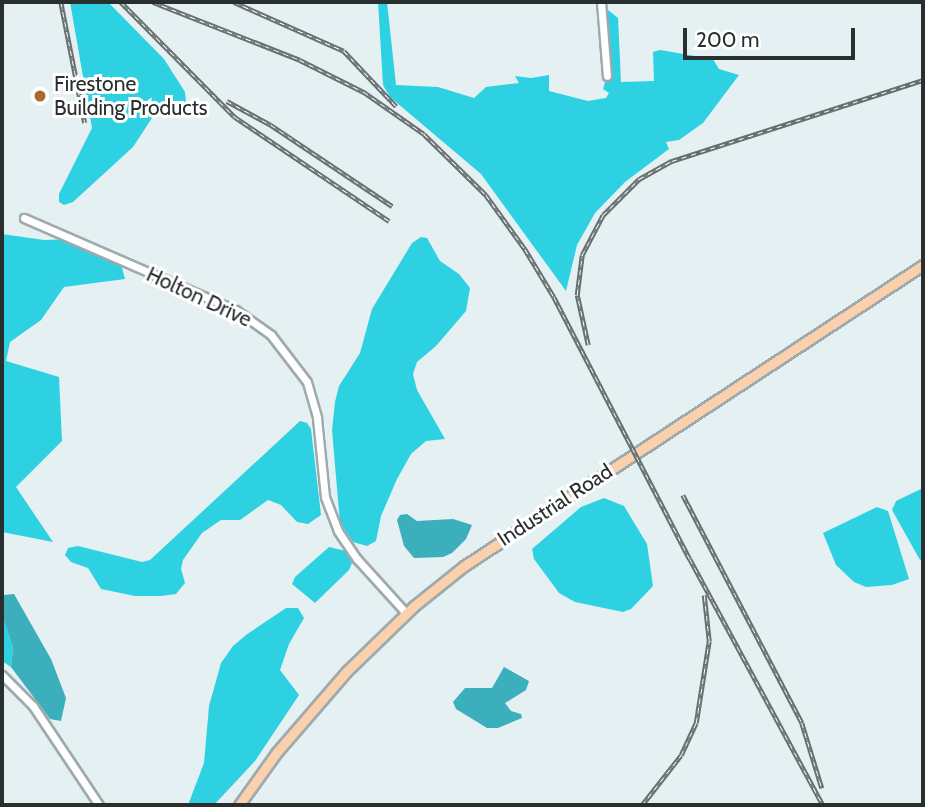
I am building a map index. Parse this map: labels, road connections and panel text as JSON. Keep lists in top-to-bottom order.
{
  "streets": {
    "main road": ["Industrial Road"],
    "street": ["Holton Drive"]
  },
  "crossings": [
    ["Holton Drive", "Industrial Road"]
  ],
  "places": ["Firestone Building Products"],
  "scale_bar": "200 m"
}
